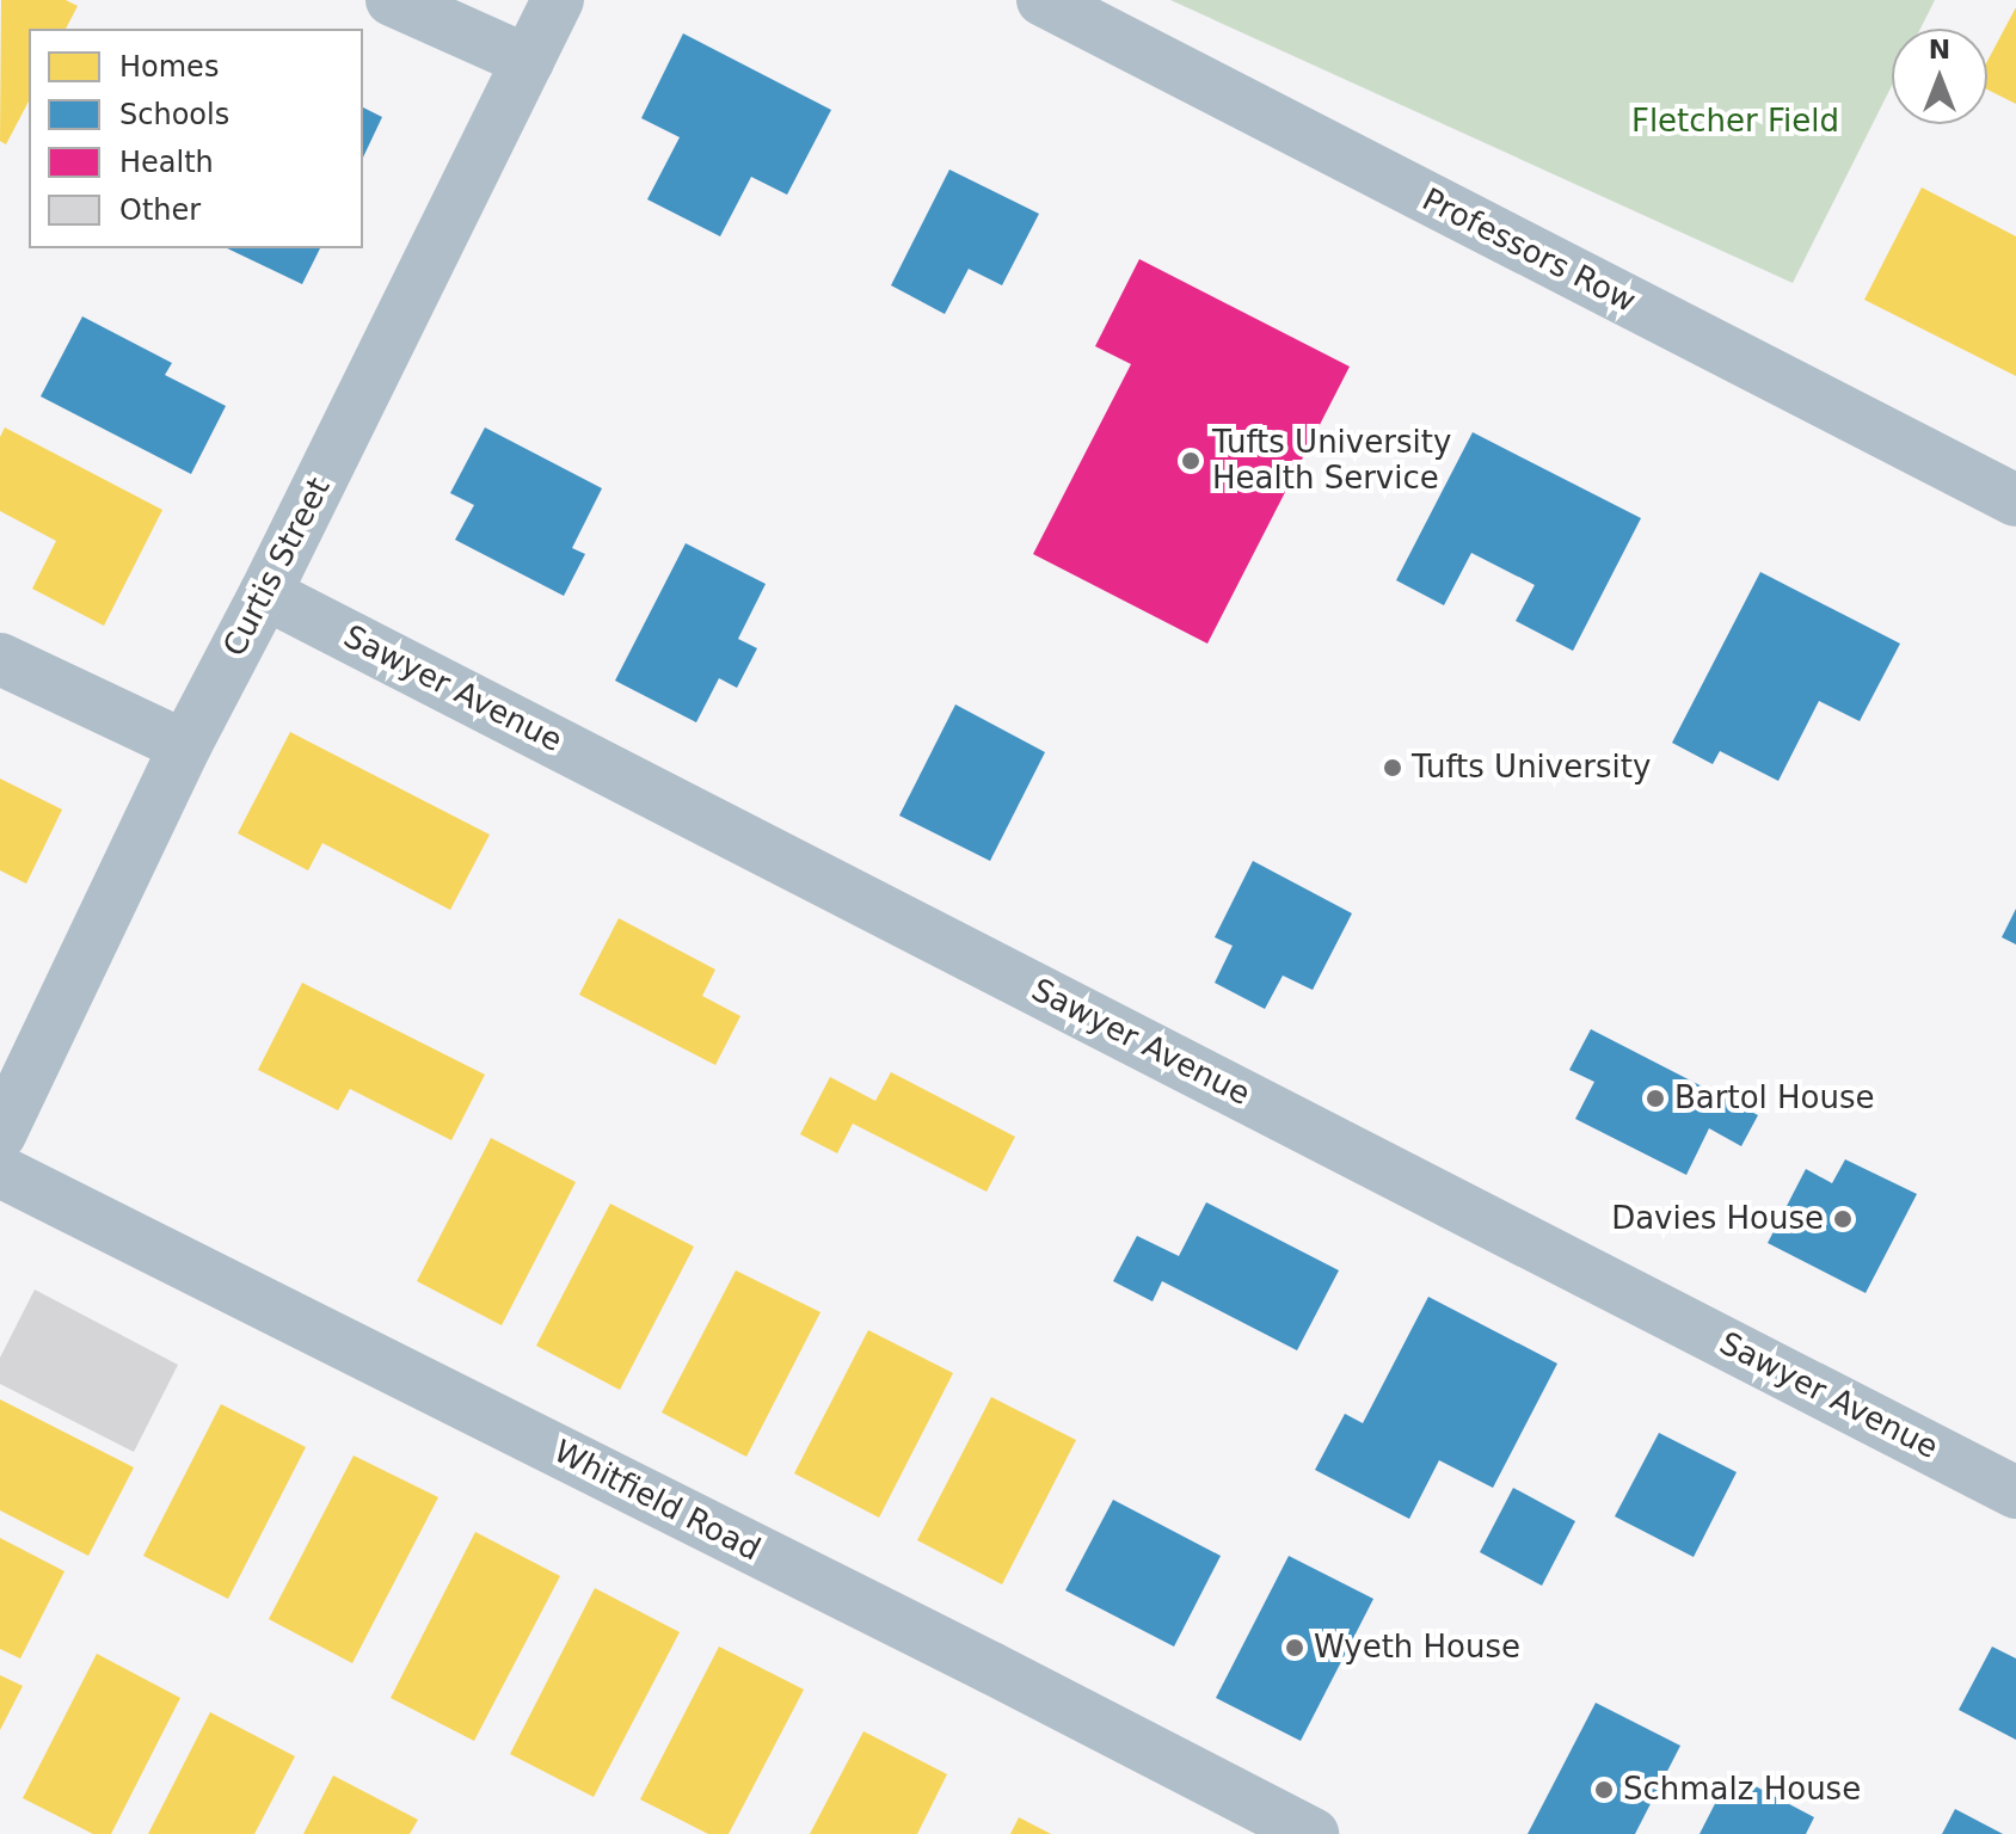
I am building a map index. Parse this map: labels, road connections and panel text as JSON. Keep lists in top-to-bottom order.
{
  "streets": {
    "street": [
      "Professors Row",
      "Curtis Street",
      "Sawyer Avenue",
      "Whitfield Road"
    ]
  },
  "crossings": [
    ["Curtis Street", "Sawyer Avenue"]
  ],
  "parks": ["Fletcher Field"],
  "places": [
    "Tufts University Health Service",
    "Tufts University",
    "Bartol House",
    "Davies House",
    "Wyeth House",
    "Schmalz House"
  ],
  "legend": [
    "Homes",
    "Schools",
    "Health",
    "Other"
  ],
  "north": "top"
}
